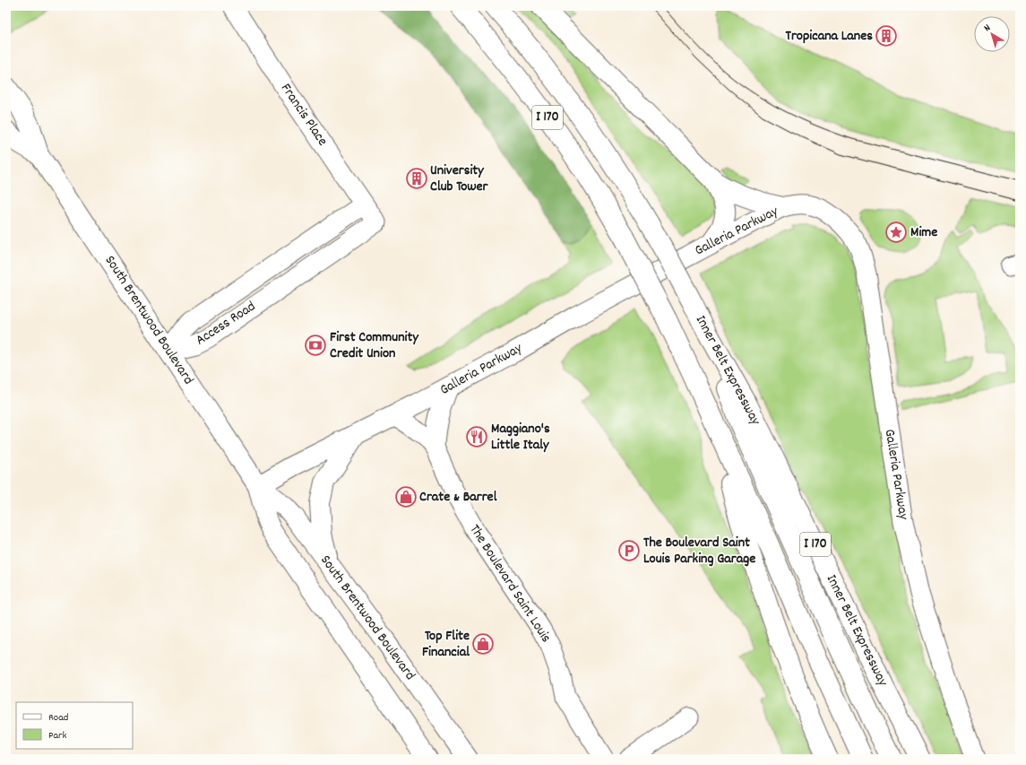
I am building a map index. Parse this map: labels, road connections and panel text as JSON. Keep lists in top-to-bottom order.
{
  "streets": {
    "main road": [
      "I 170",
      "Galleria Parkway",
      "South Brentwood Boulevard",
      "Inner Belt Expressway"
    ],
    "street": ["Francis Place", "Access Road", "The Boulevard Saint Louis"]
  },
  "crossings": [
    ["Francis Place", "Access Road"],
    ["Galleria Parkway", "South Brentwood Boulevard"],
    ["South Brentwood Boulevard", "Access Road"]
  ],
  "places": {
    "building": ["Tropicana Lanes", "University Club Tower"],
    "place": ["Mime"],
    "bank": ["First Community Credit Union"],
    "restaurant": ["Maggiano's Little Italy"],
    "shop": ["Crate & Barrel", "Top Flite Financial"],
    "parking": ["The Boulevard Saint Louis Parking Garage"]
  },
  "legend": ["Road", "Park"],
  "north": "top left"
}
